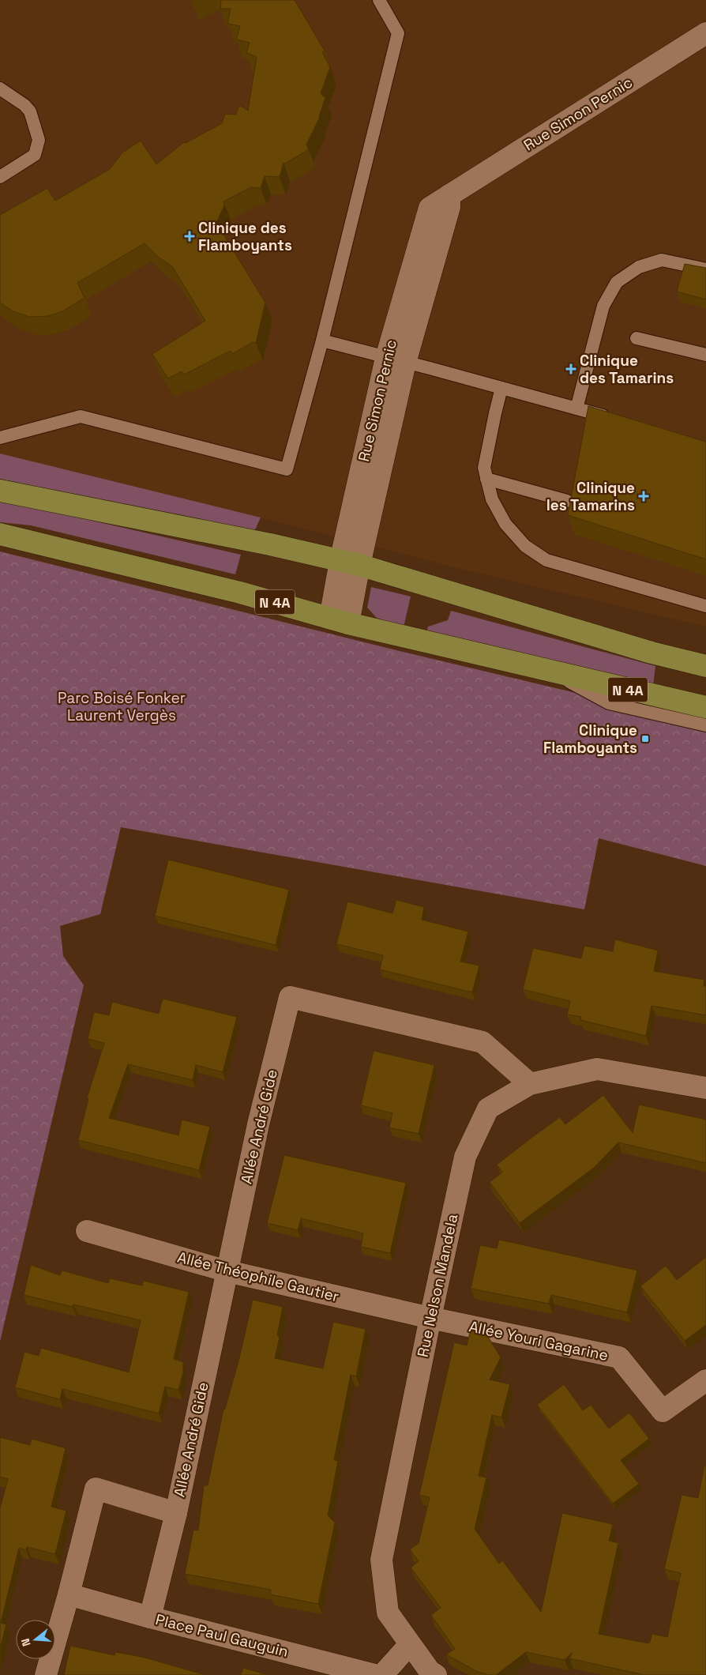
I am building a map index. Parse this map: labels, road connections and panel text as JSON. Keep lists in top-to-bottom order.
{
  "streets": {
    "main road": ["N 4A"],
    "street": [
      "Rue Simon Pernic",
      "Allée André Gide",
      "Allée Théophile Gautier",
      "Rue Nelson Mandela",
      "Allée Youri Gagarine",
      "Place Paul Gauguin"
    ]
  },
  "crossings": [
    ["Rue Simon Pernic", "N 4A"],
    ["Allée André Gide", "Allée Théophile Gautier"],
    ["Allée André Gide", "Rue Nelson Mandela"],
    ["Allée André Gide", "Place Paul Gauguin"],
    ["Allée Théophile Gautier", "Rue Nelson Mandela"],
    ["Allée Théophile Gautier", "Allée Youri Gagarine"],
    ["Rue Nelson Mandela", "Allée Youri Gagarine"]
  ],
  "parks": ["Parc Boisé Fonker Laurent Vergès"],
  "places": {
    "health": ["Clinique des Flamboyants", "Clinique des Tamarins", "Clinique les Tamarins"],
    "transit": ["Clinique Flamboyants"]
  },
  "north": "left"
}
